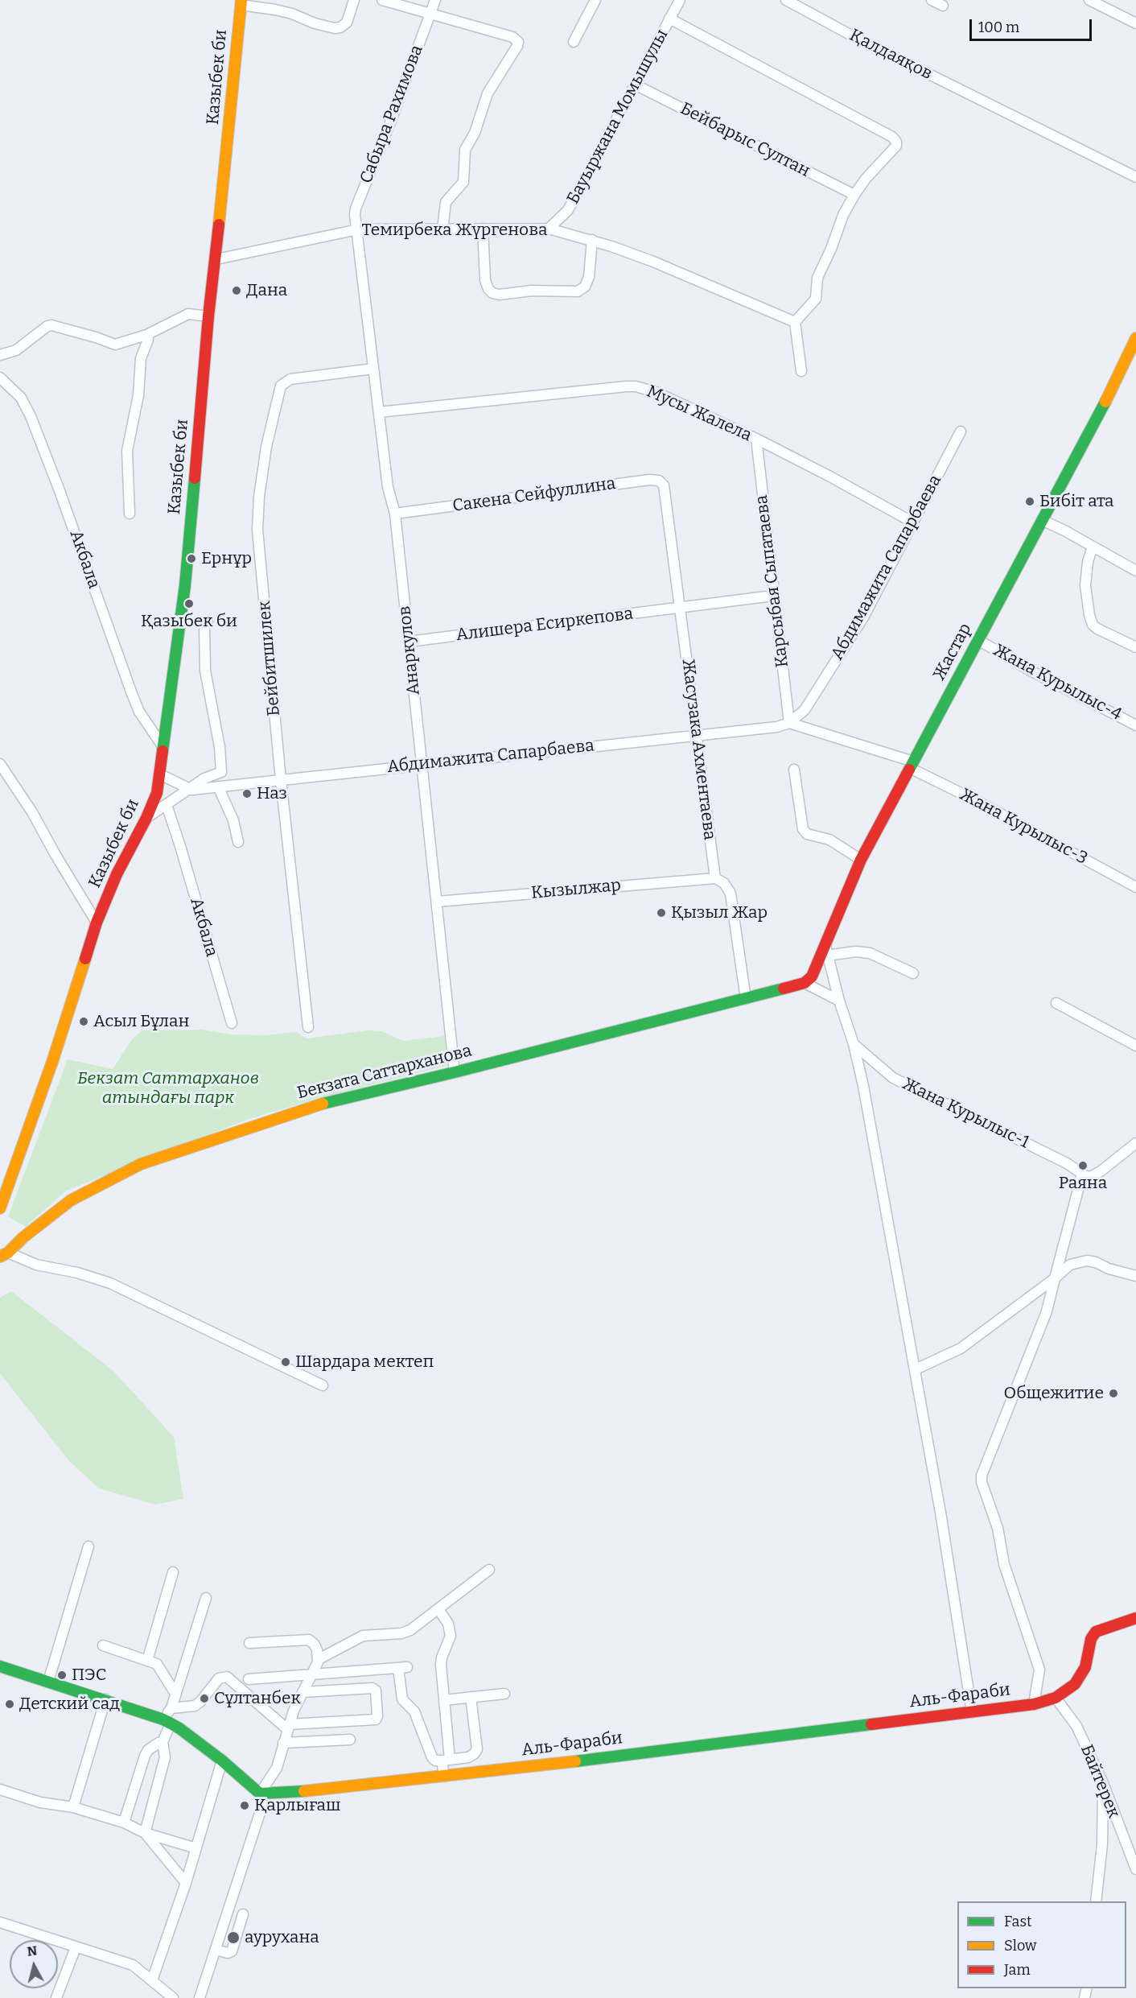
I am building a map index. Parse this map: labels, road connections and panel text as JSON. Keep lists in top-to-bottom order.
{
  "streets": {
    "street": [
      "Қалдаяқов",
      "Казыбек би",
      "Сабыра Рахимова",
      "Бауыржана Момышулы",
      "Бейбарыс Султан",
      "Темирбека Жүргенова",
      "Мусы Жалела",
      "Сакена Сейфуллина",
      "Акбала",
      "Абдимажита Сапарбаева",
      "Карсыбая Сыпатаева",
      "Алишера Есиркепова",
      "Анаркулов",
      "Жастар",
      "Бейбитшилек",
      "Жана Курылыс-4",
      "Жасузака Ахментаева",
      "Жана Курылыс-3",
      "Кызылжар",
      "Бекзата Саттарханова",
      "Жана Курылыс-1",
      "Аль-Фараби",
      "Байтерек"
    ]
  },
  "crossings": [
    ["Казыбек би", "Темирбека Жүргенова"],
    ["Казыбек би", "Акбала"],
    ["Сабыра Рахимова", "Темирбека Жүргенова"],
    ["Сабыра Рахимова", "Анаркулов"],
    ["Бауыржана Момышулы", "Бейбарыс Султан"],
    ["Бауыржана Момышулы", "Темирбека Жүргенова"],
    ["Темирбека Жүргенова", "Анаркулов"],
    ["Мусы Жалела", "Абдимажита Сапарбаева"],
    ["Мусы Жалела", "Карсыбая Сыпатаева"],
    ["Мусы Жалела", "Анаркулов"],
    ["Сакена Сейфуллина", "Анаркулов"],
    ["Сакена Сейфуллина", "Жасузака Ахментаева"],
    ["Абдимажита Сапарбаева", "Карсыбая Сыпатаева"],
    ["Абдимажита Сапарбаева", "Анаркулов"],
    ["Абдимажита Сапарбаева", "Жастар"],
    ["Абдимажита Сапарбаева", "Бейбитшилек"],
    ["Абдимажита Сапарбаева", "Жасузака Ахментаева"],
    ["Абдимажита Сапарбаева", "Жана Курылыс-3"],
    ["Карсыбая Сыпатаева", "Алишера Есиркепова"],
    ["Алишера Есиркепова", "Анаркулов"],
    ["Алишера Есиркепова", "Жасузака Ахментаева"],
    ["Анаркулов", "Бейбитшилек"],
    ["Анаркулов", "Кызылжар"],
    ["Анаркулов", "Бекзата Саттарханова"],
    ["Жастар", "Жана Курылыс-4"],
    ["Жастар", "Жана Курылыс-3"],
    ["Жастар", "Бекзата Саттарханова"],
    ["Жасузака Ахментаева", "Кызылжар"],
    ["Аль-Фараби", "Байтерек"]
  ],
  "parks": ["Бекзат Саттарханов атындағы парк"],
  "places": [
    "Дана",
    "Бибіт ата",
    "Ернұр",
    "Қазыбек би",
    "Наз",
    "Қызыл Жар",
    "Асыл Бұлан",
    "Раяна",
    "Шардара мектеп",
    "Общежитие",
    "ПЭС",
    "Сұлтанбек",
    "Детский сад",
    "Қарлығаш",
    "аурухана"
  ],
  "legend": ["Fast", "Slow", "Jam"],
  "scale_bar": "100 m",
  "north": "top"
}
